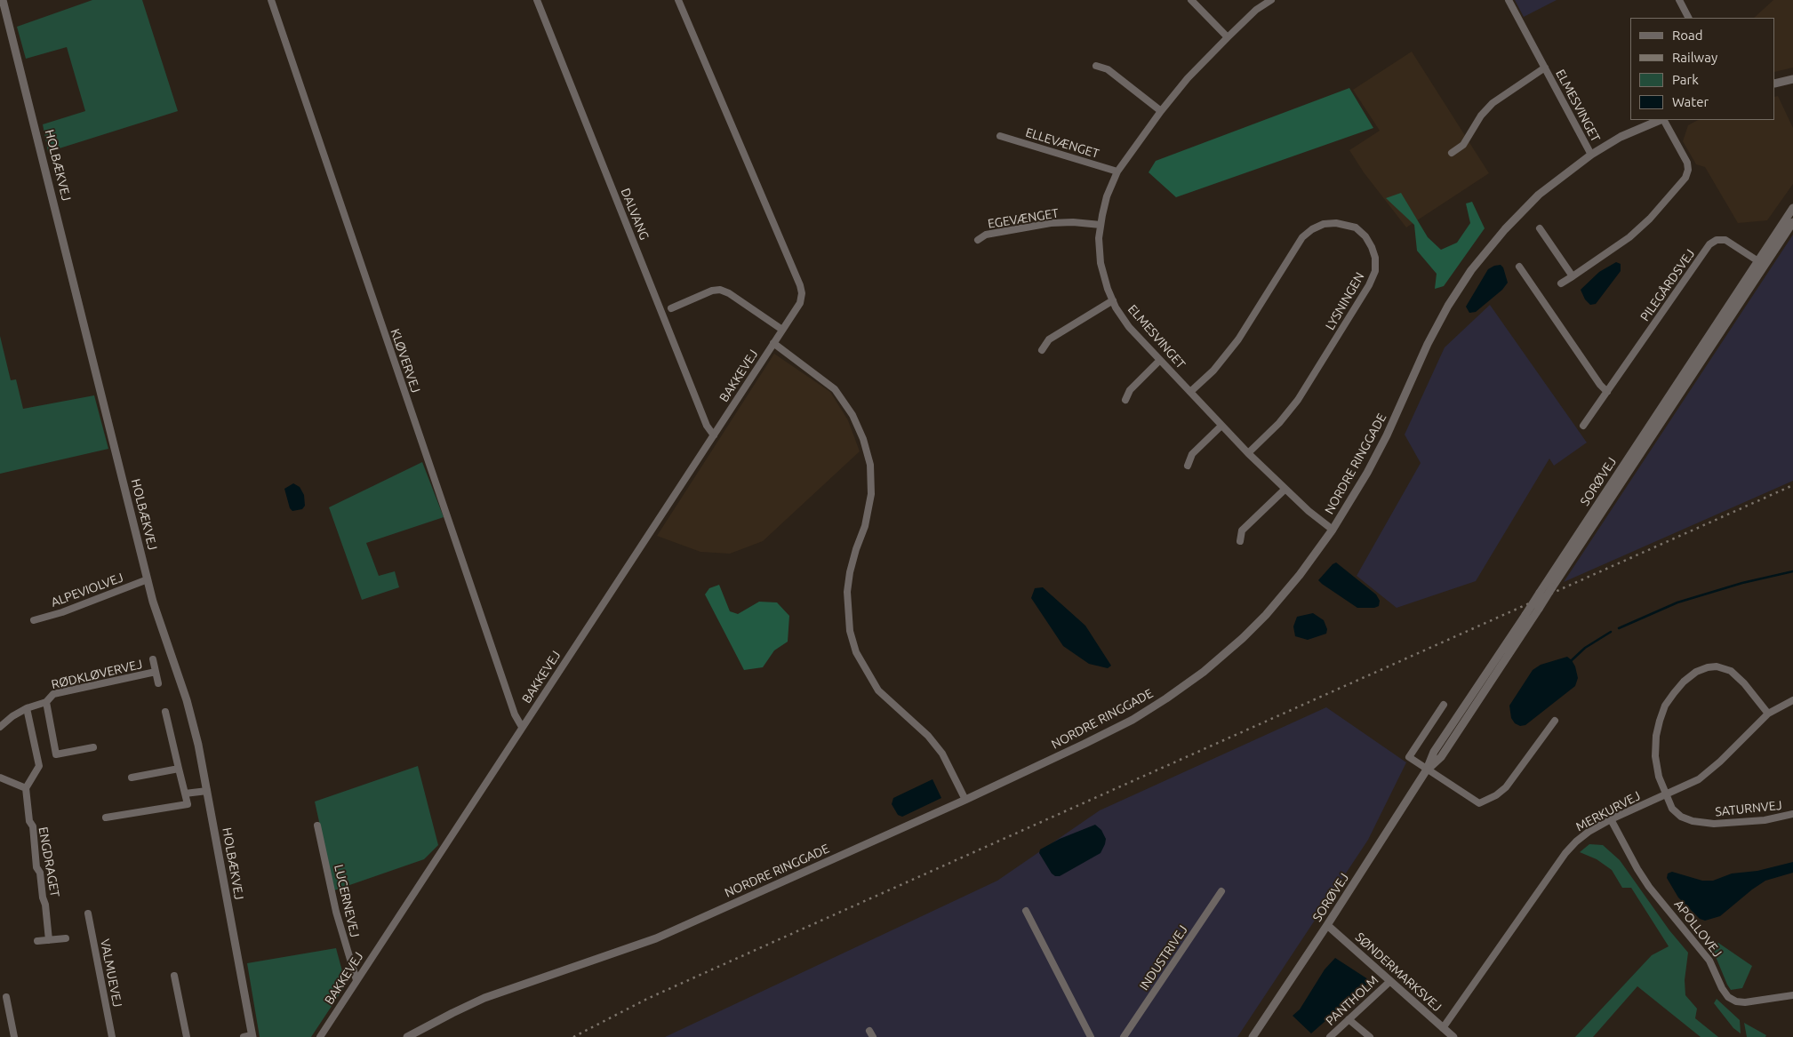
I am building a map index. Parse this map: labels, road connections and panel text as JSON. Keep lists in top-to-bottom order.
{
  "streets": {
    "street": [
      "ELMESVINGET",
      "ELLEVÆNGET",
      "HOLBÆKVEJ",
      "DALVANG",
      "EGEVÆNGET",
      "PILEGÅRDSVEJ",
      "LYSNINGEN",
      "KLØVERVEJ",
      "BAKKEVEJ",
      "NORDRE RINGGADE",
      "SORØVEJ",
      "ALPEVIOLVEJ",
      "RØDKLØVERVEJ",
      "SATURNVEJ",
      "MERKURVEJ",
      "ENGDRAGET",
      "LUCERNEVEJ",
      "APOLLOVEJ",
      "INDUSTRIVEJ",
      "SØNDERMARKSVEJ",
      "VALMUEVEJ",
      "PANTHOLM"
    ]
  },
  "crossings": [
    ["ELMESVINGET", "ELLEVÆNGET"],
    ["ELMESVINGET", "EGEVÆNGET"],
    ["ELMESVINGET", "LYSNINGEN"],
    ["ELMESVINGET", "NORDRE RINGGADE"],
    ["HOLBÆKVEJ", "ALPEVIOLVEJ"],
    ["DALVANG", "BAKKEVEJ"],
    ["PILEGÅRDSVEJ", "SORØVEJ"],
    ["KLØVERVEJ", "BAKKEVEJ"],
    ["BAKKEVEJ", "LUCERNEVEJ"],
    ["SORØVEJ", "SØNDERMARKSVEJ"],
    ["SATURNVEJ", "MERKURVEJ"],
    ["MERKURVEJ", "APOLLOVEJ"],
    ["MERKURVEJ", "SØNDERMARKSVEJ"],
    ["SØNDERMARKSVEJ", "PANTHOLM"]
  ],
  "legend": [
    "Road",
    "Railway",
    "Park",
    "Water"
  ]
}
